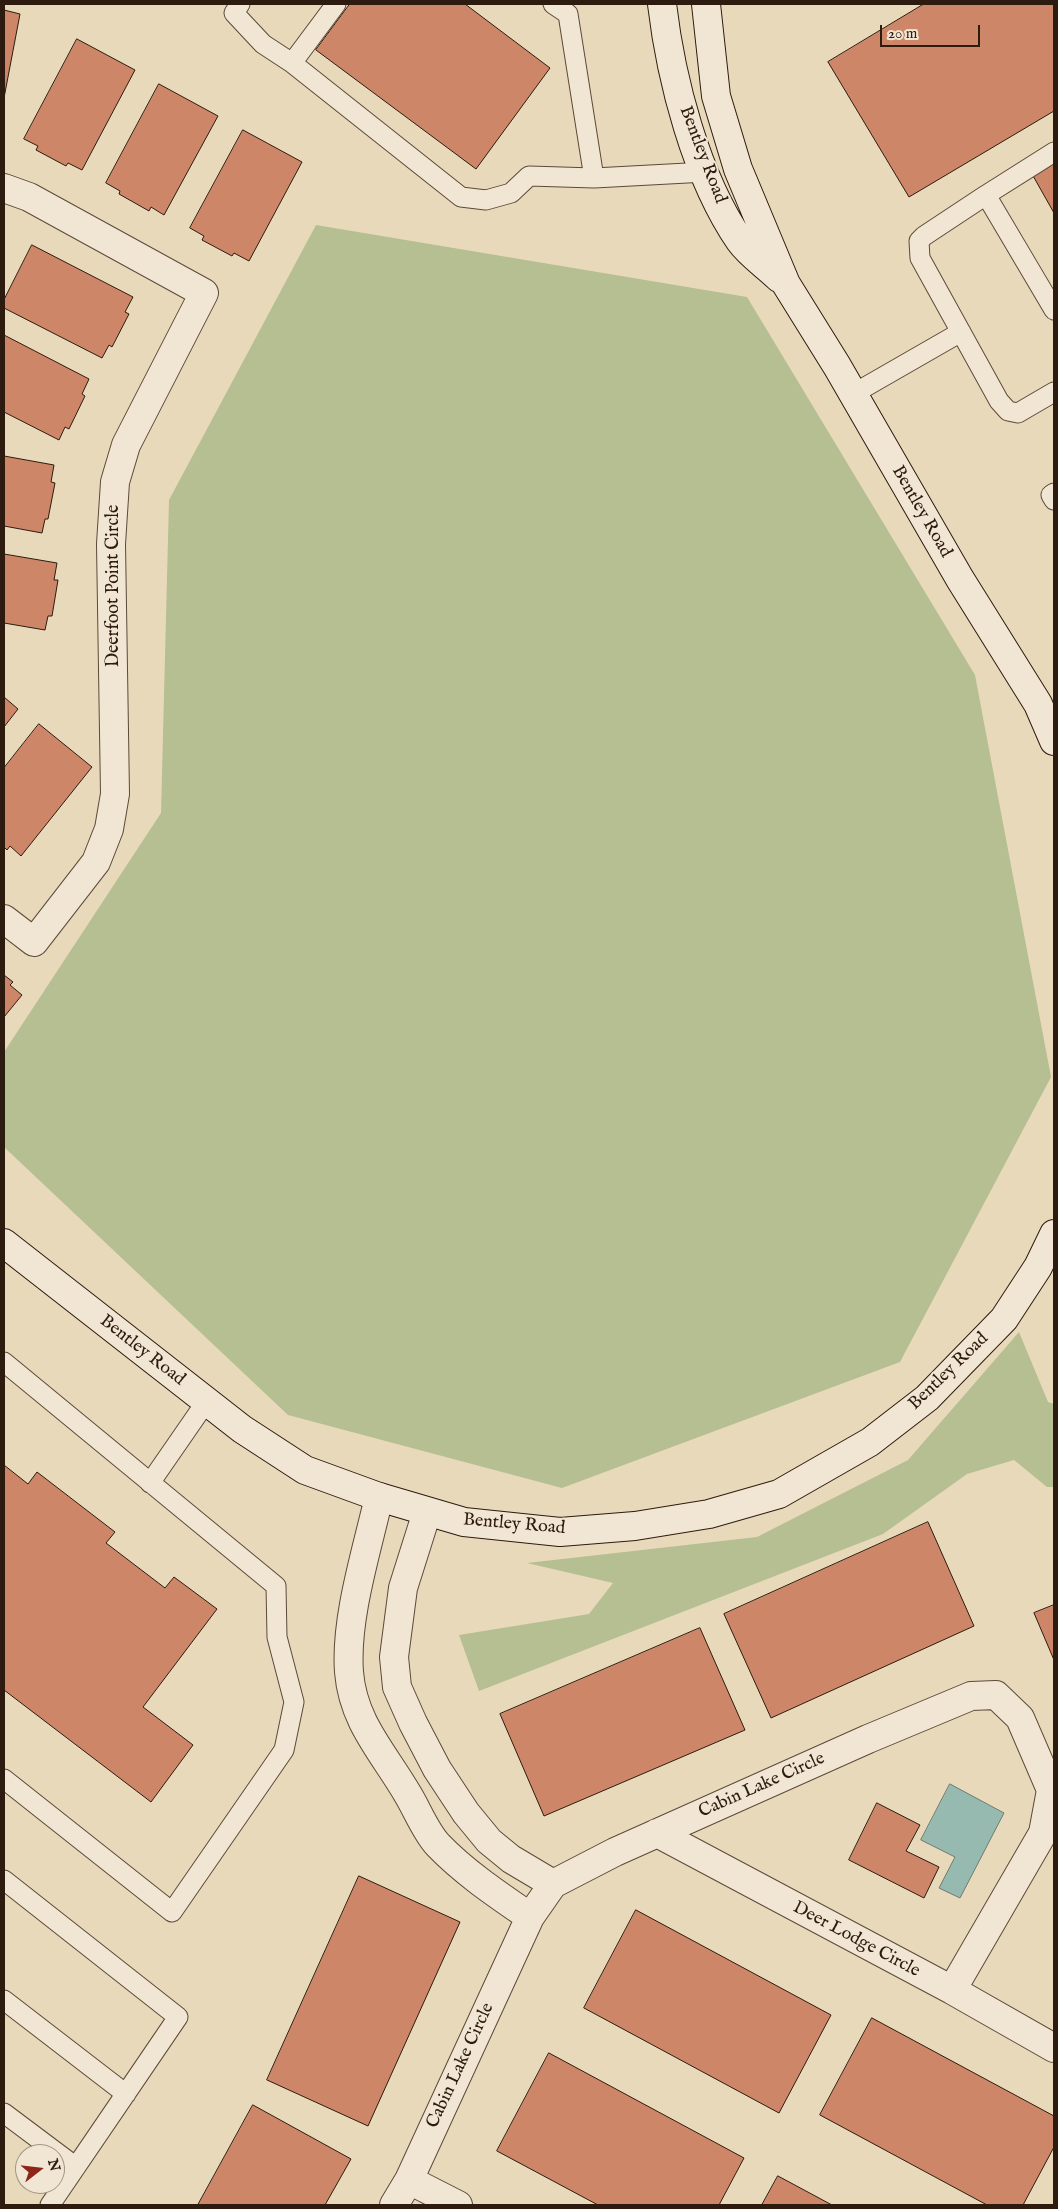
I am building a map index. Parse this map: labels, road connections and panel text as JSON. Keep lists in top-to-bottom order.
{
  "streets": {
    "street": [
      "Bentley Road",
      "Deerfoot Point Circle",
      "Cabin Lake Circle",
      "Deer Lodge Circle"
    ]
  },
  "crossings": [
    ["Cabin Lake Circle", "Deer Lodge Circle"]
  ],
  "scale_bar": "20 m",
  "north": "right"
}
